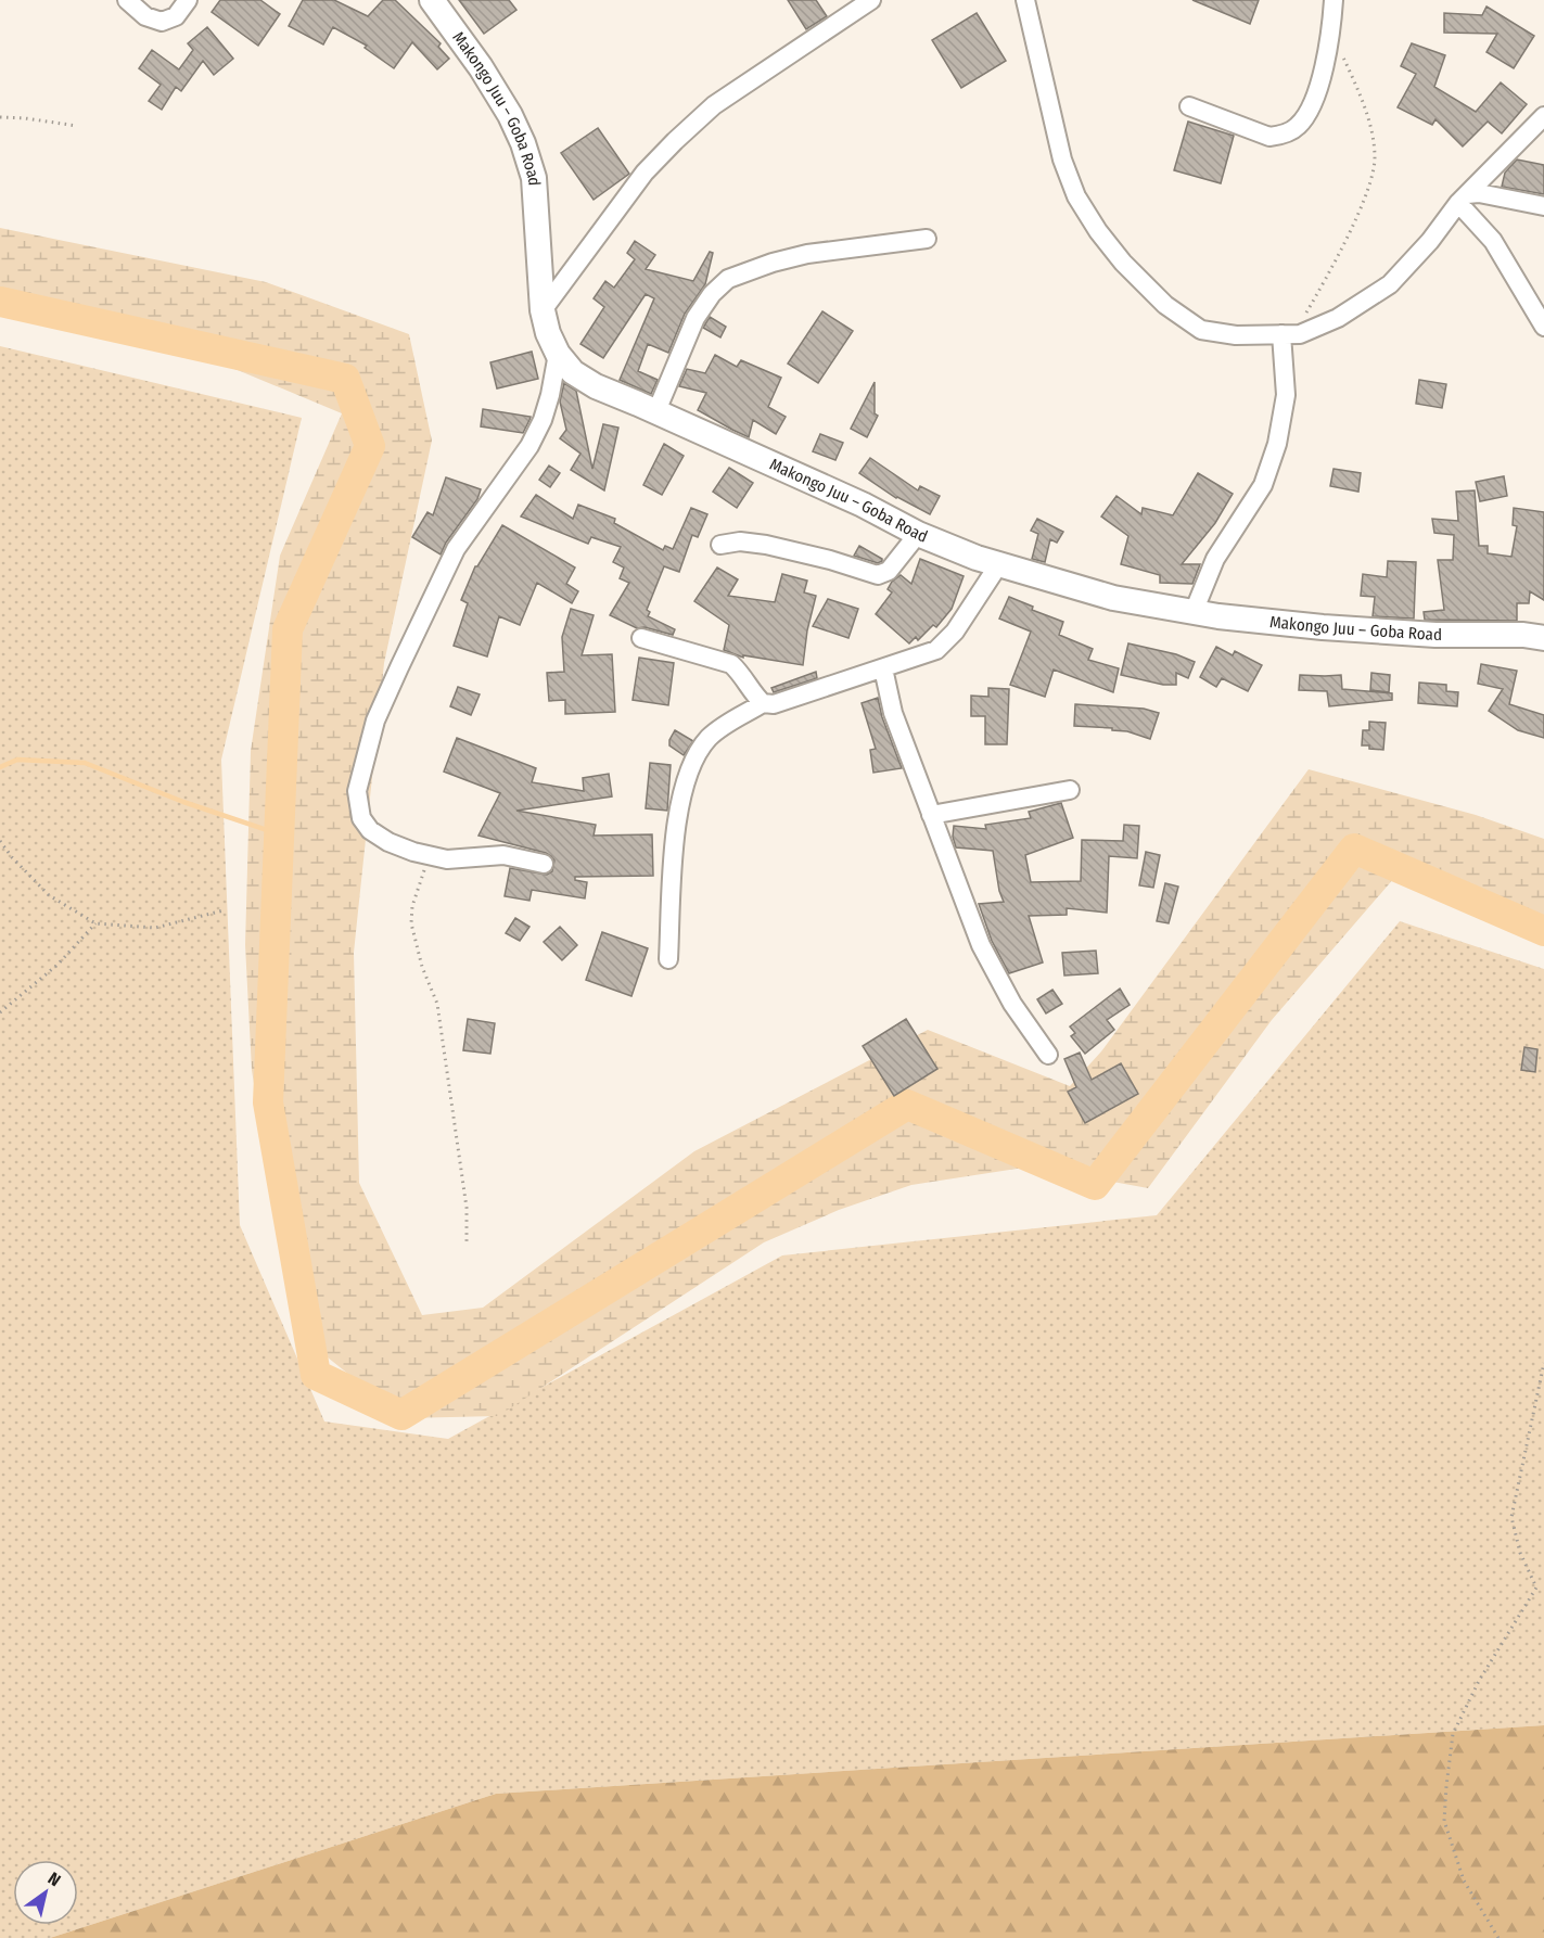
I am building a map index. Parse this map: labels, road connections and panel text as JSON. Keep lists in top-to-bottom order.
{
  "streets": {
    "street": ["Makongo Juu – Goba Road"]
  },
  "north": "top right"
}
